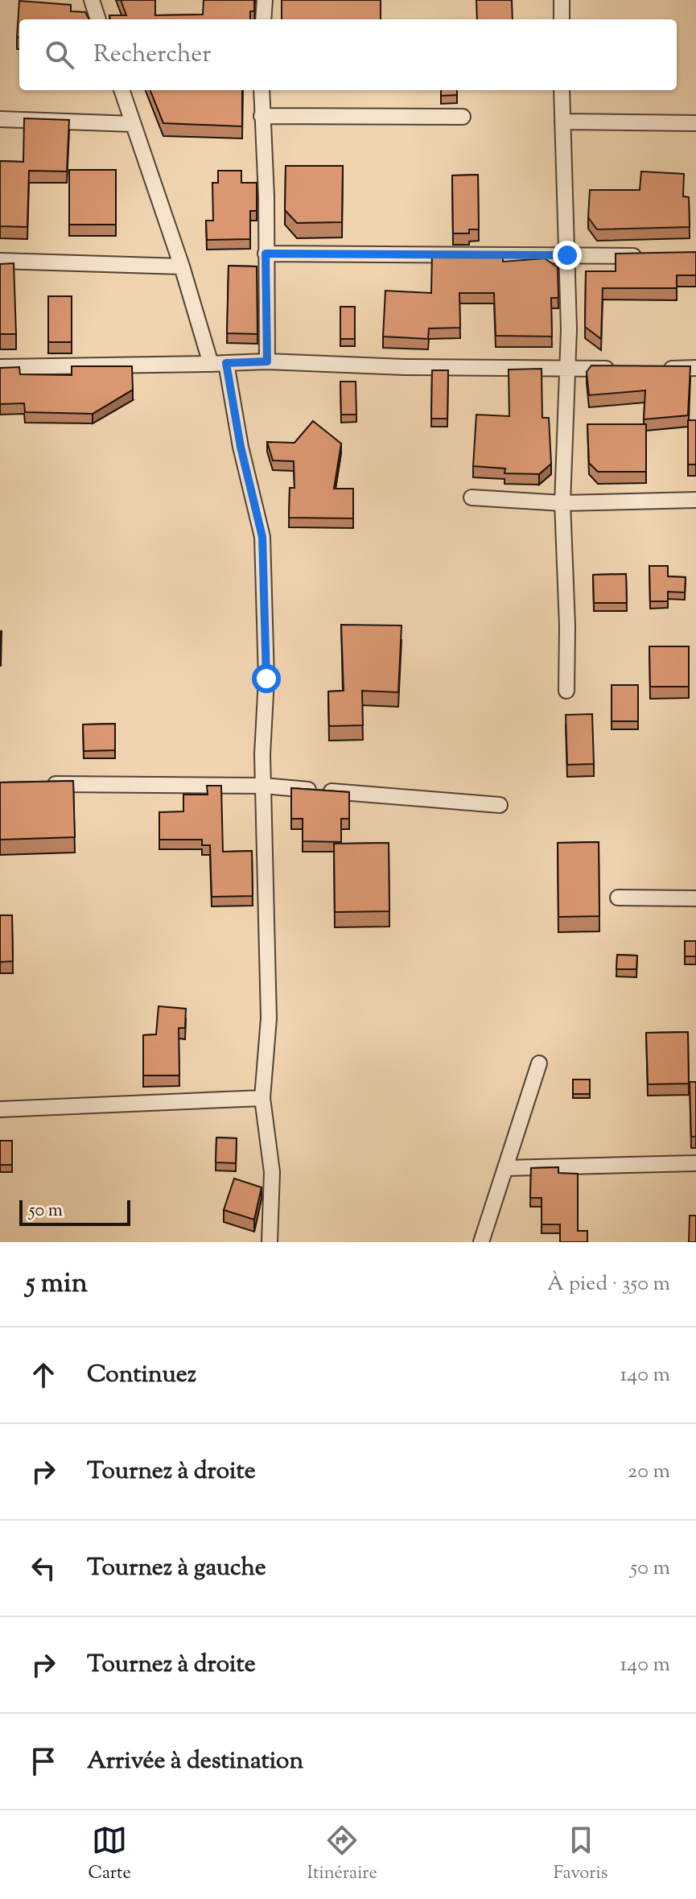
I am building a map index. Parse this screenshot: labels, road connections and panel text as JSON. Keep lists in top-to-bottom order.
{
  "scale_bar": "50 m",
  "page": {
    "search": "Rechercher",
    "scale": "50 m",
    "heading": ["5 min", "À pied · 350 m"],
    "list": [
      ["Continuez", "140 m"],
      ["Tournez à droite", "20 m"],
      ["Tournez à gauche", "50 m"],
      ["Tournez à droite", "140 m"],
      "Arrivée à destination"
    ],
    "nav": ["Carte", "Itinéraire", "Favoris"]
  }
}
